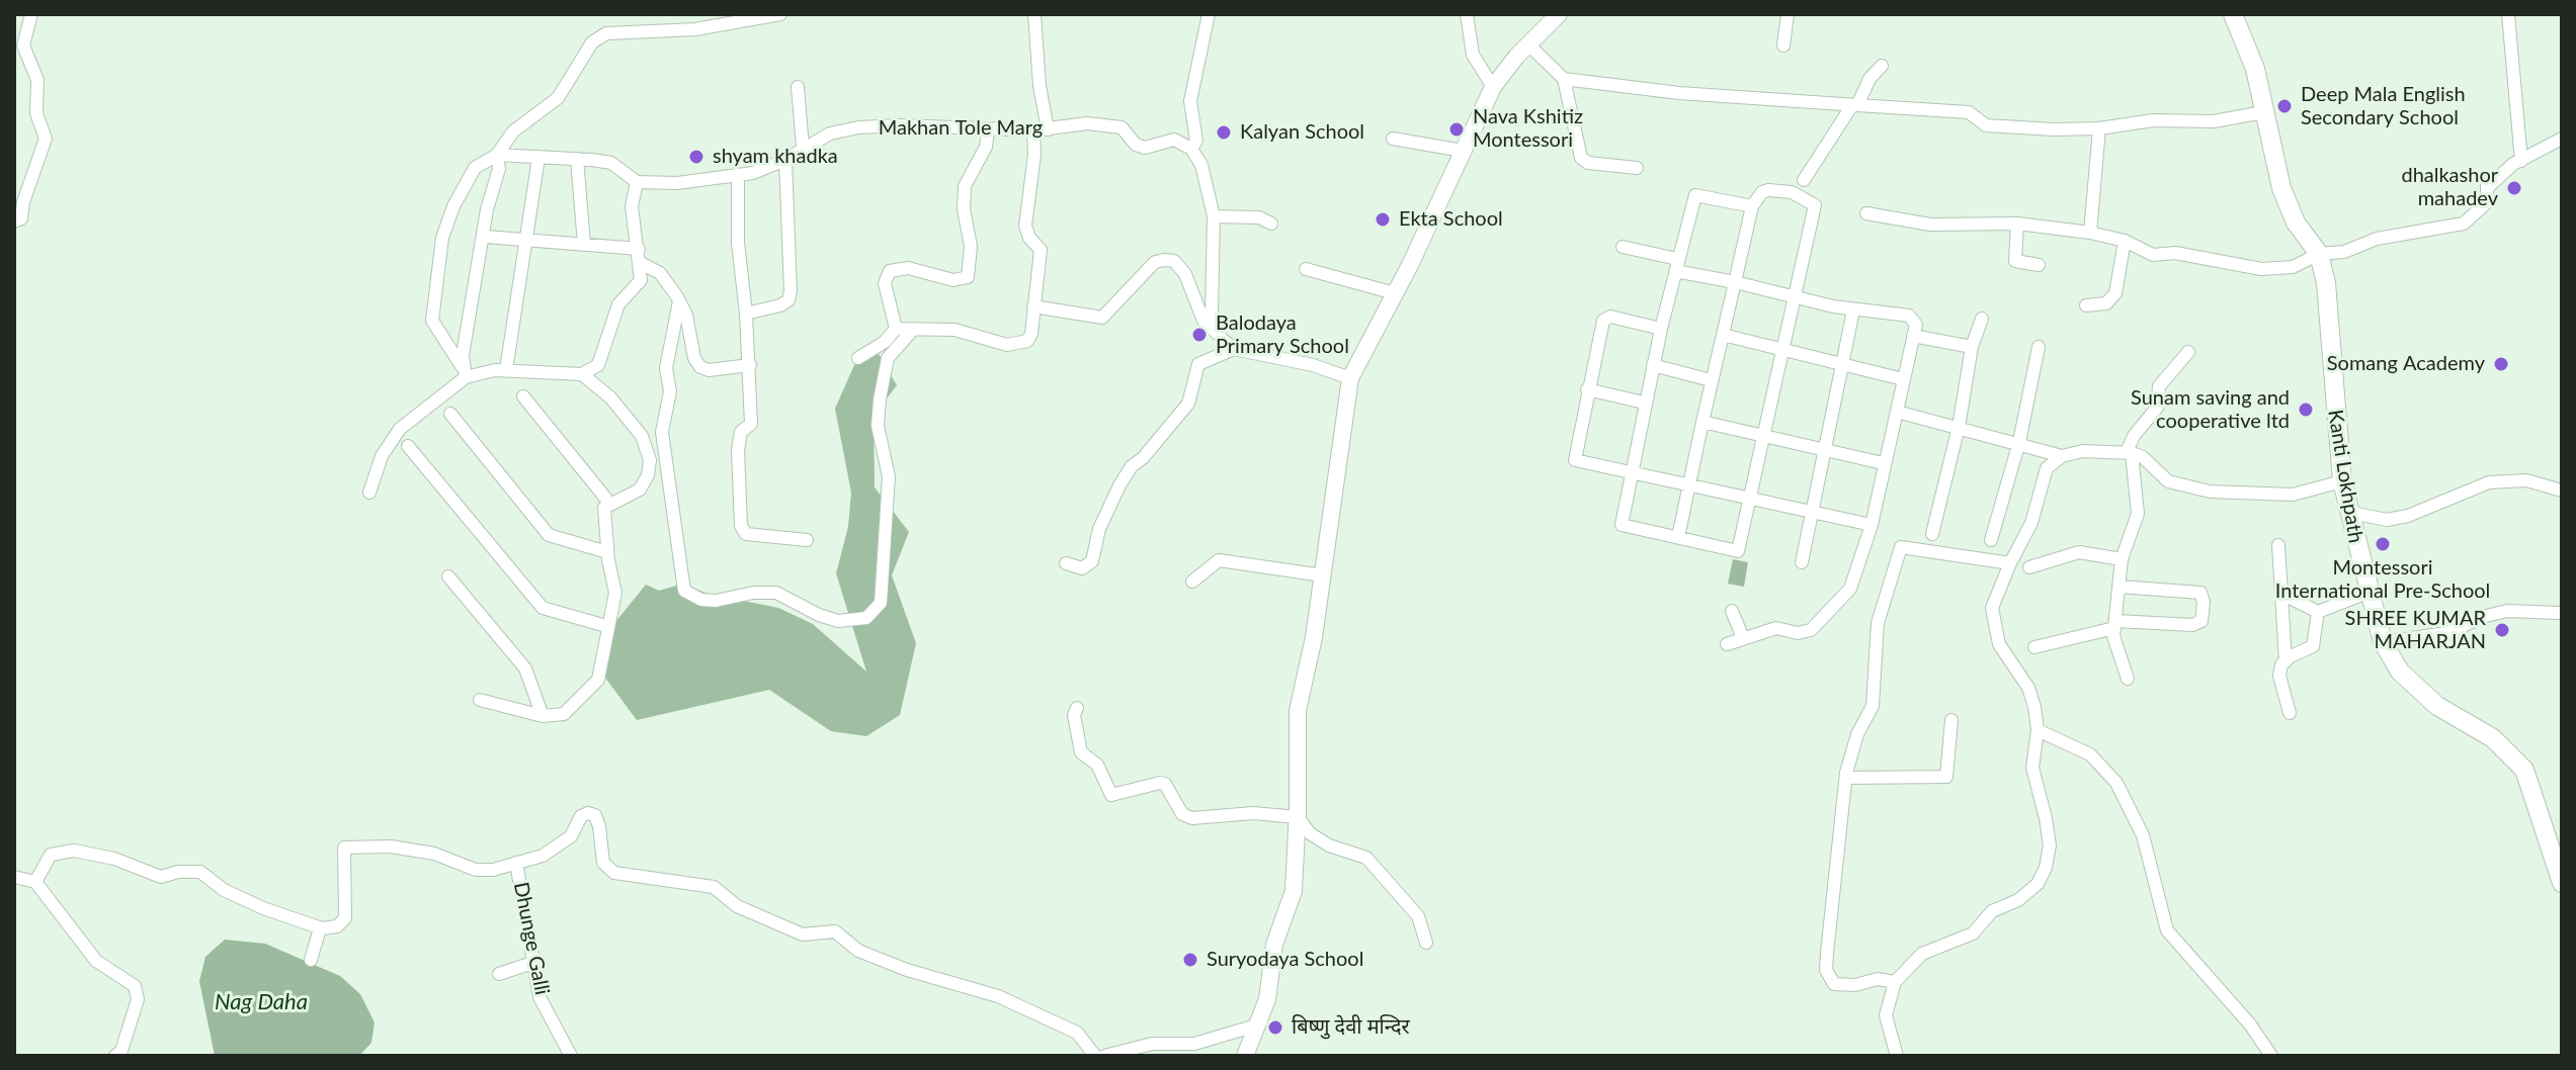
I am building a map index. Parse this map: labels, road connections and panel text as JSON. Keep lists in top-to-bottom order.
{
  "streets": {
    "main road": ["Kanti Lokhpath"],
    "street": ["Makhan Tole Marg", "Dhunge Galli"]
  },
  "water": ["Nag Daha"],
  "places": [
    "Deep Mala English Secondary School",
    "Nava Kshitiz Montessori",
    "Kalyan School",
    "shyam khadka",
    "dhalkashor mahadev",
    "Ekta School",
    "Balodaya Primary School",
    "Somang Academy",
    "Sunam saving and cooperative ltd",
    "Montessori International Pre-School",
    "SHREE KUMAR MAHARJAN",
    "Suryodaya School",
    "बिष्णु देवी मन्दिर"
  ]
}
